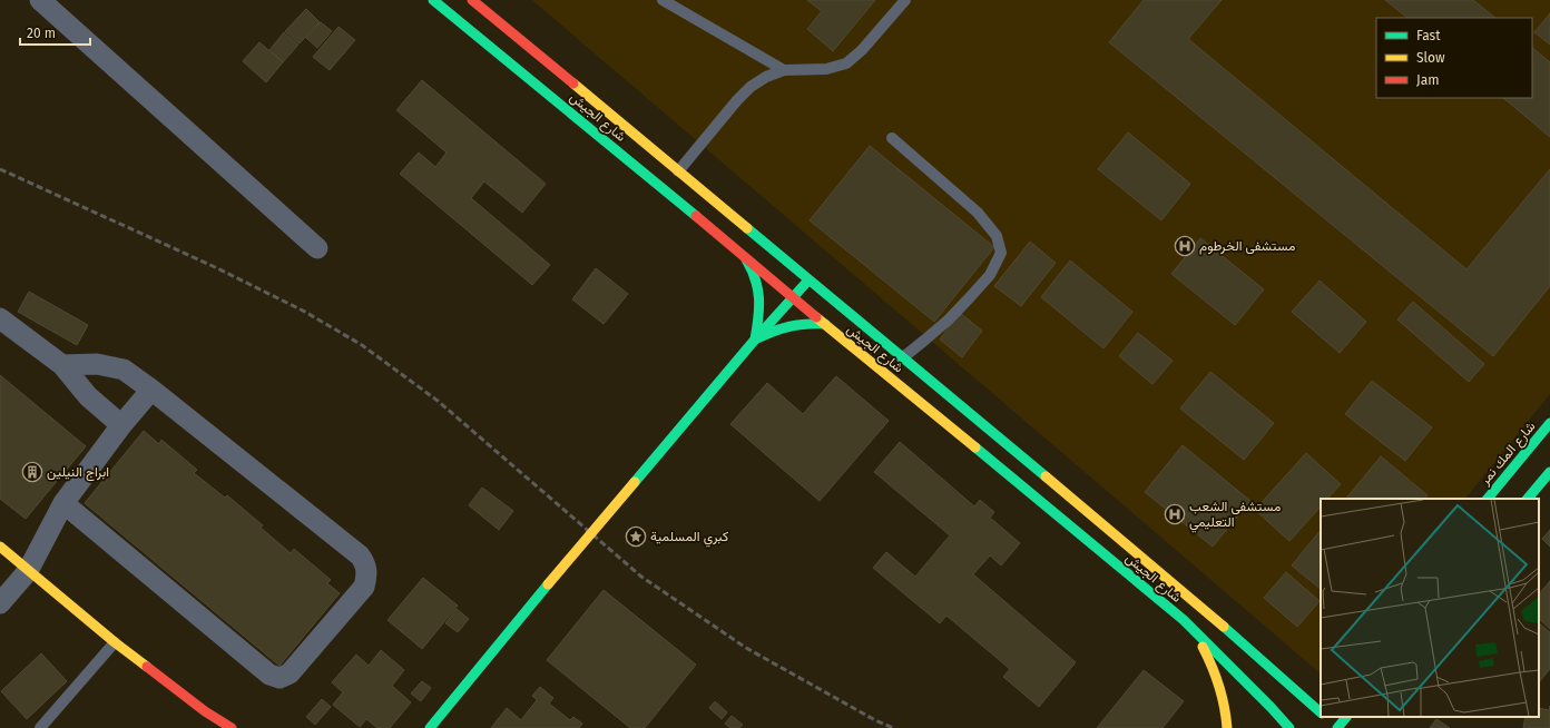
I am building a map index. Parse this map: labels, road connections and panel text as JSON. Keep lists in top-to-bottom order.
{
  "streets": {
    "main road": ["شارع الجيش", "شارع المك نمر"]
  },
  "places": {
    "hospital": ["مستشفى الخرطوم", "مستشفى الشعب التعليمي"],
    "building": ["ابراج النيلين"],
    "place": ["كبري المسلمية"]
  },
  "legend": ["Fast", "Slow", "Jam"],
  "scale_bar": "20 m"
}
